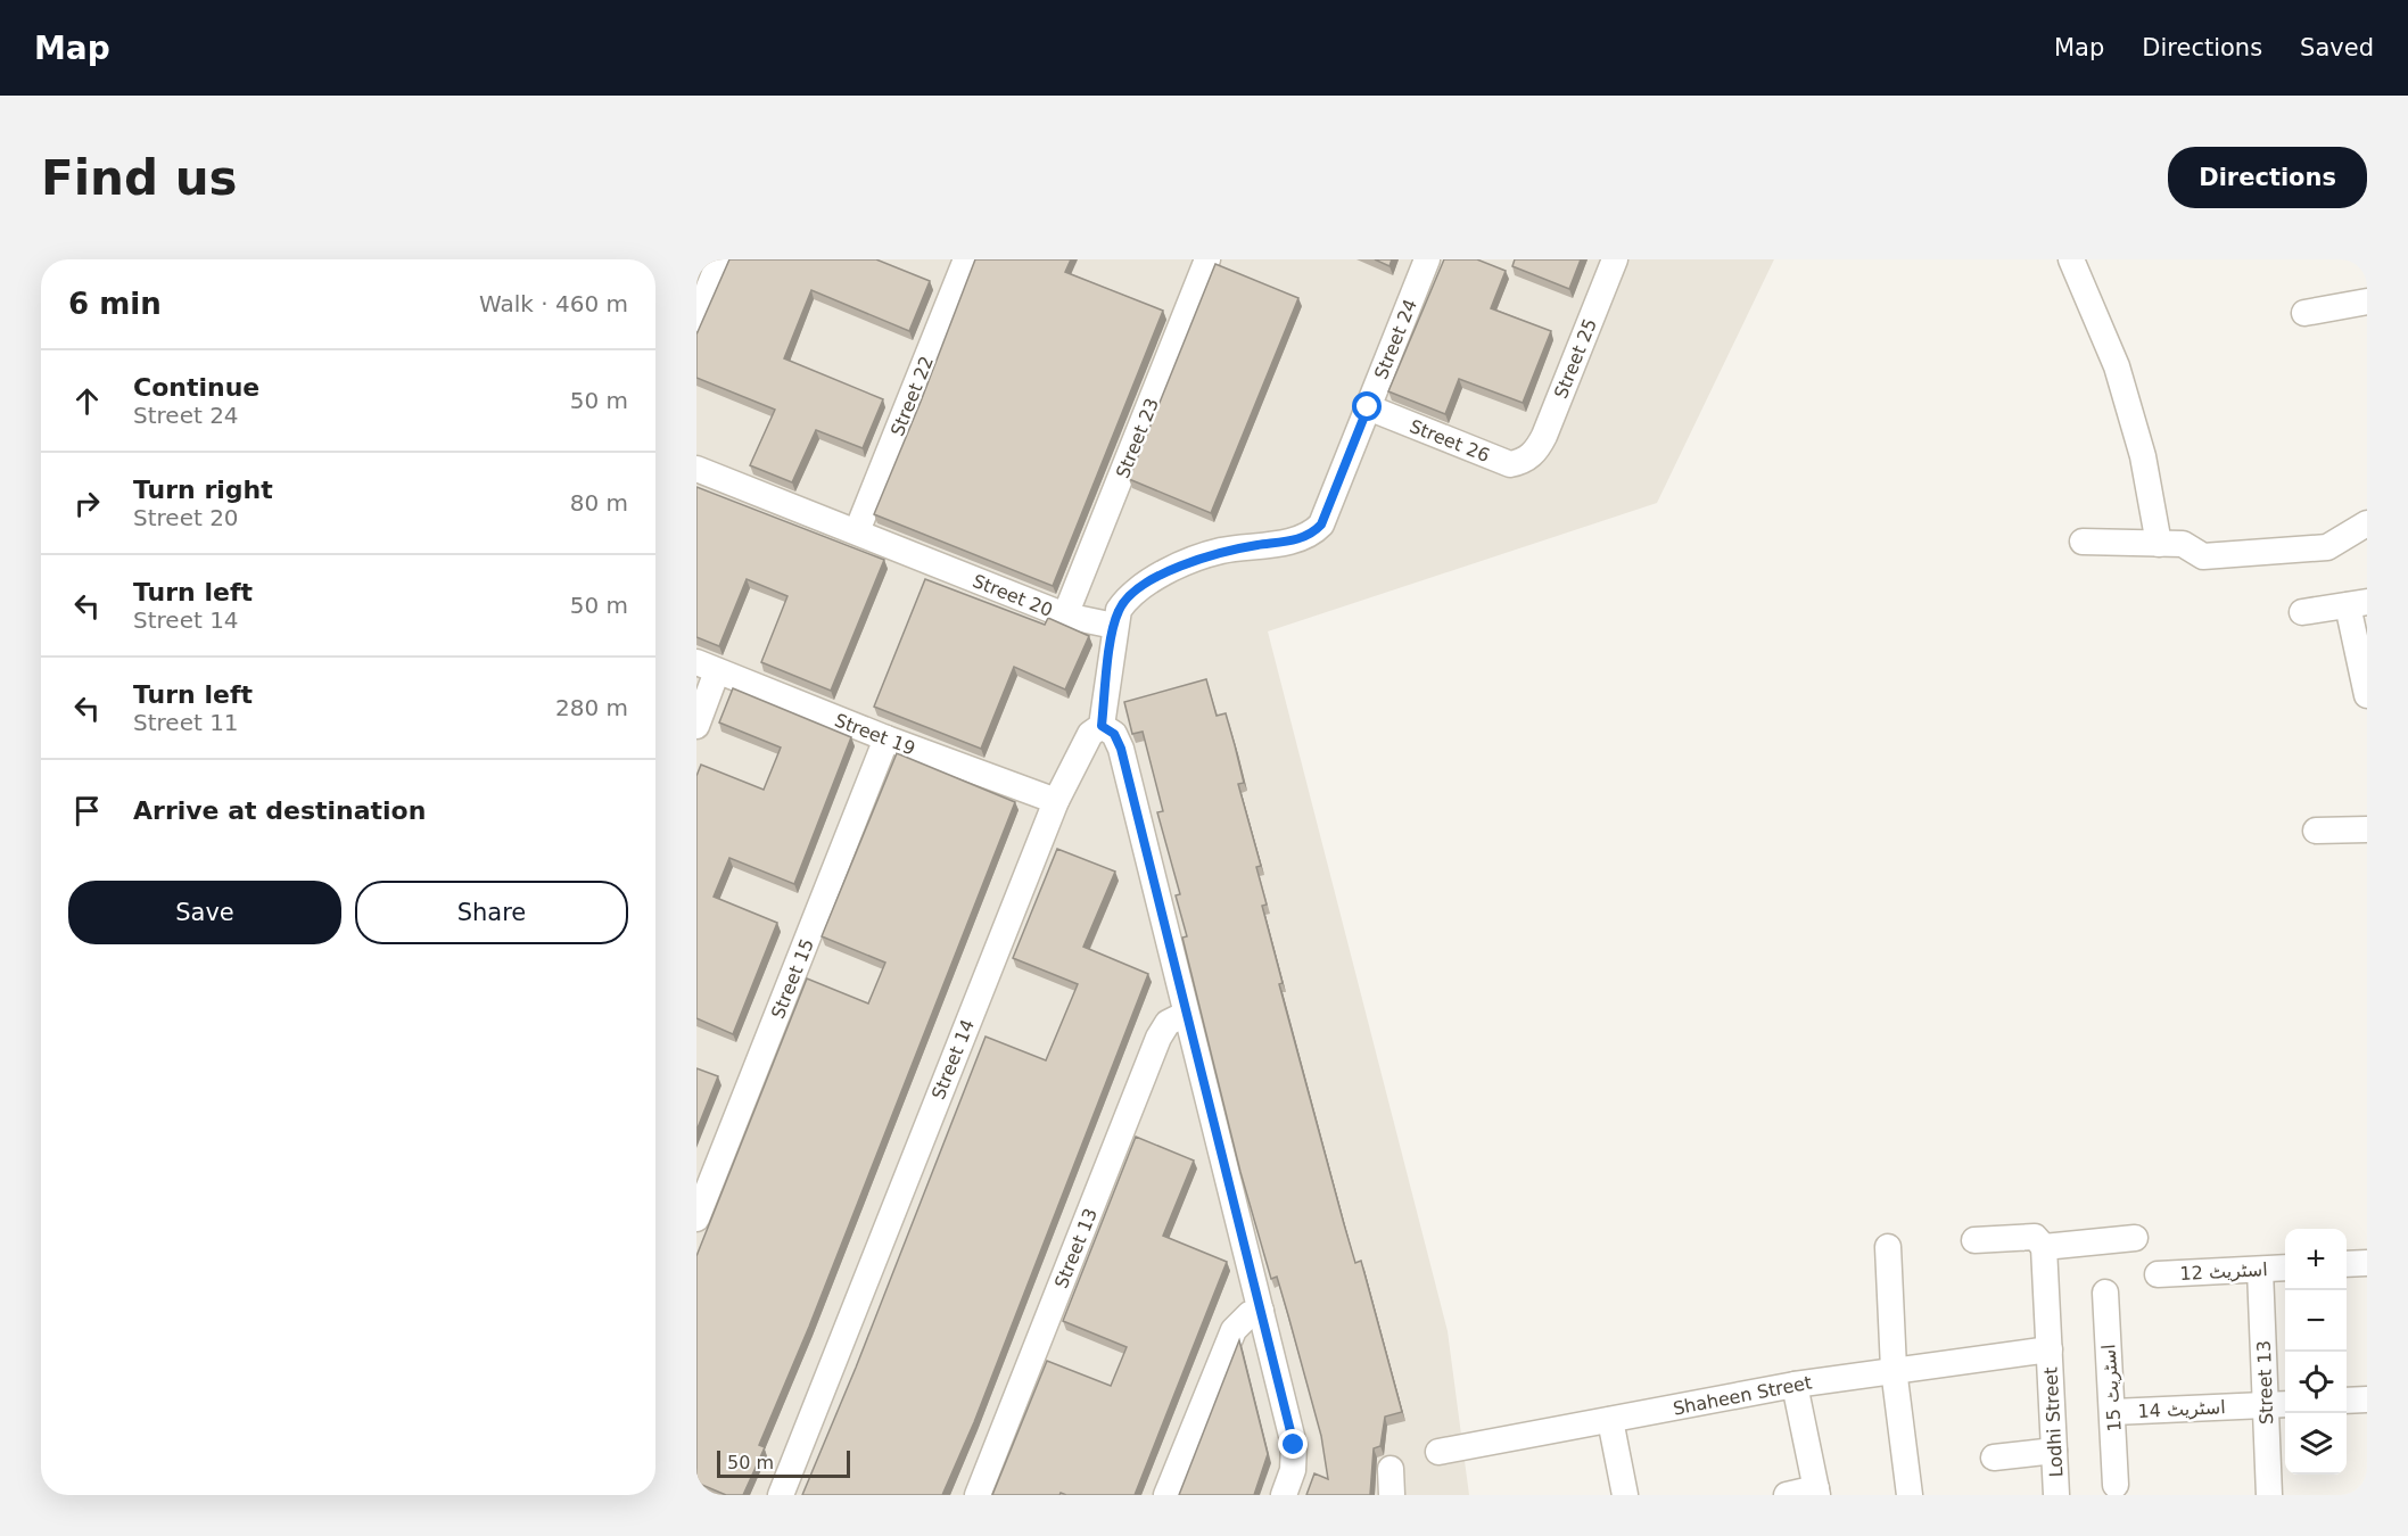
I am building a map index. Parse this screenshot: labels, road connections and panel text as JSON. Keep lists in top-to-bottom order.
{
  "streets": {
    "street": [
      "Street 24",
      "Street 25",
      "Street 22",
      "Street 23",
      "Street 26",
      "Street 20",
      "Street 19",
      "Street 15",
      "Street 14",
      "Street 13",
      "اسٹریٹ 12",
      "اسٹریٹ 15",
      "Shaheen Street",
      "اسٹریٹ 14",
      "Lodhi Street"
    ]
  },
  "crossings": [
    ["Street 24", "Street 26"],
    ["Street 24", "Street 20"],
    ["Street 25", "Street 26"],
    ["Street 22", "Street 20"],
    ["Street 23", "Street 20"],
    ["Street 19", "Street 15"],
    ["Street 19", "Street 14"],
    ["Street 13", "اسٹریٹ 12"],
    ["Street 13", "اسٹریٹ 14"],
    ["اسٹریٹ 15", "اسٹریٹ 14"],
    ["Shaheen Street", "Lodhi Street"]
  ],
  "scale_bar": "50 m",
  "page": {
    "header": "Map",
    "nav": ["Map", "Directions", "Saved"],
    "buttons": [
      "Directions",
      ["Save", "Share"]
    ],
    "title": "Find us",
    "heading": ["6 min", "Walk · 460 m"],
    "list": [
      ["Continue", "Street 24", "50 m"],
      ["Turn right", "Street 20", "80 m"],
      ["Turn left", "Street 14", "50 m"],
      ["Turn left", "Street 11", "280 m"],
      "Arrive at destination"
    ],
    "map_buttons": ["+", "−"],
    "scale": "50 m"
  }
}
